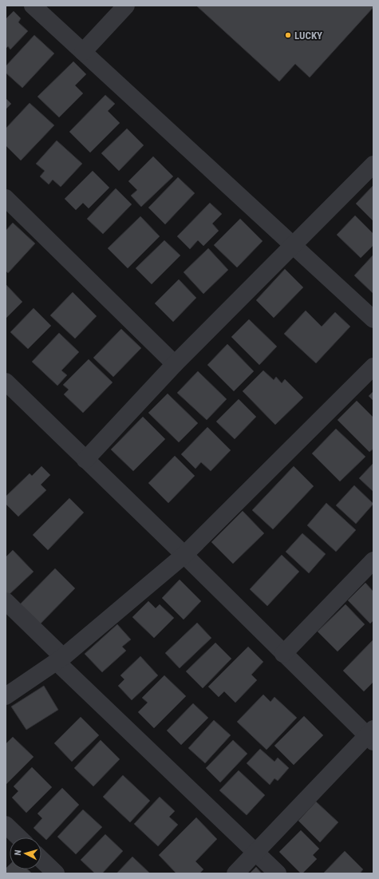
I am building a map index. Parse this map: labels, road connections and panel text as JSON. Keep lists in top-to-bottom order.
{
  "places": ["LUCKY"],
  "north": "left"
}
